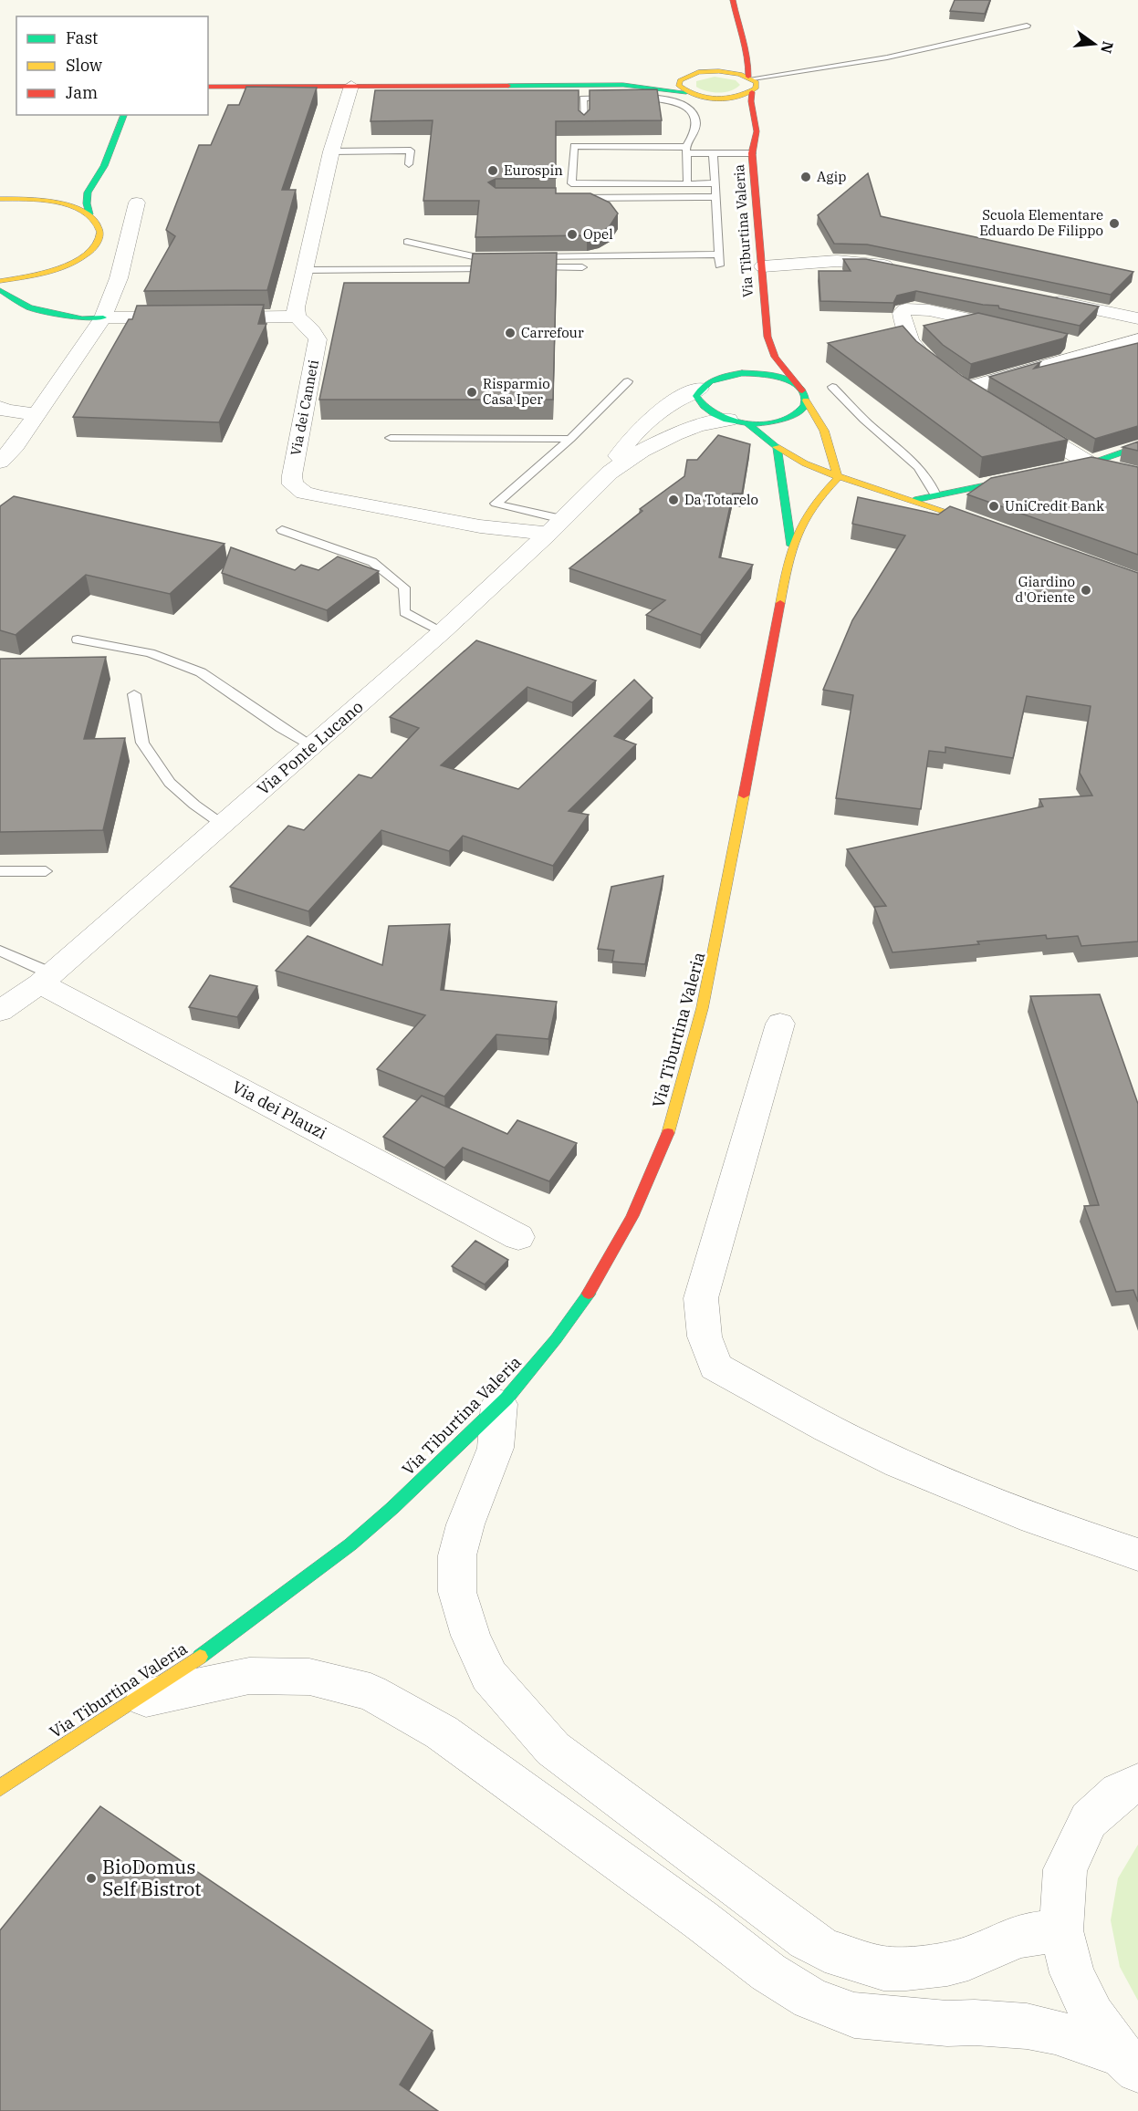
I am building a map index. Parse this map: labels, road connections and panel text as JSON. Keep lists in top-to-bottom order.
{
  "streets": {
    "main road": ["Via Tiburtina Valeria"],
    "street": ["Via dei Canneti", "Via Ponte Lucano", "Via dei Plauzi"]
  },
  "crossings": [
    ["Via dei Canneti", "Via Ponte Lucano"],
    ["Via Ponte Lucano", "Via dei Plauzi"]
  ],
  "places": [
    "Eurospin",
    "Agip",
    "Scuola Elementare Eduardo De Filippo",
    "Opel",
    "Carrefour",
    "Risparmio Casa Iper",
    "Da Totarelo",
    "UniCredit Bank",
    "Giardino d'Oriente",
    "BioDomus Self Bistrot"
  ],
  "legend": ["Fast", "Slow", "Jam"],
  "north": "right"
}
